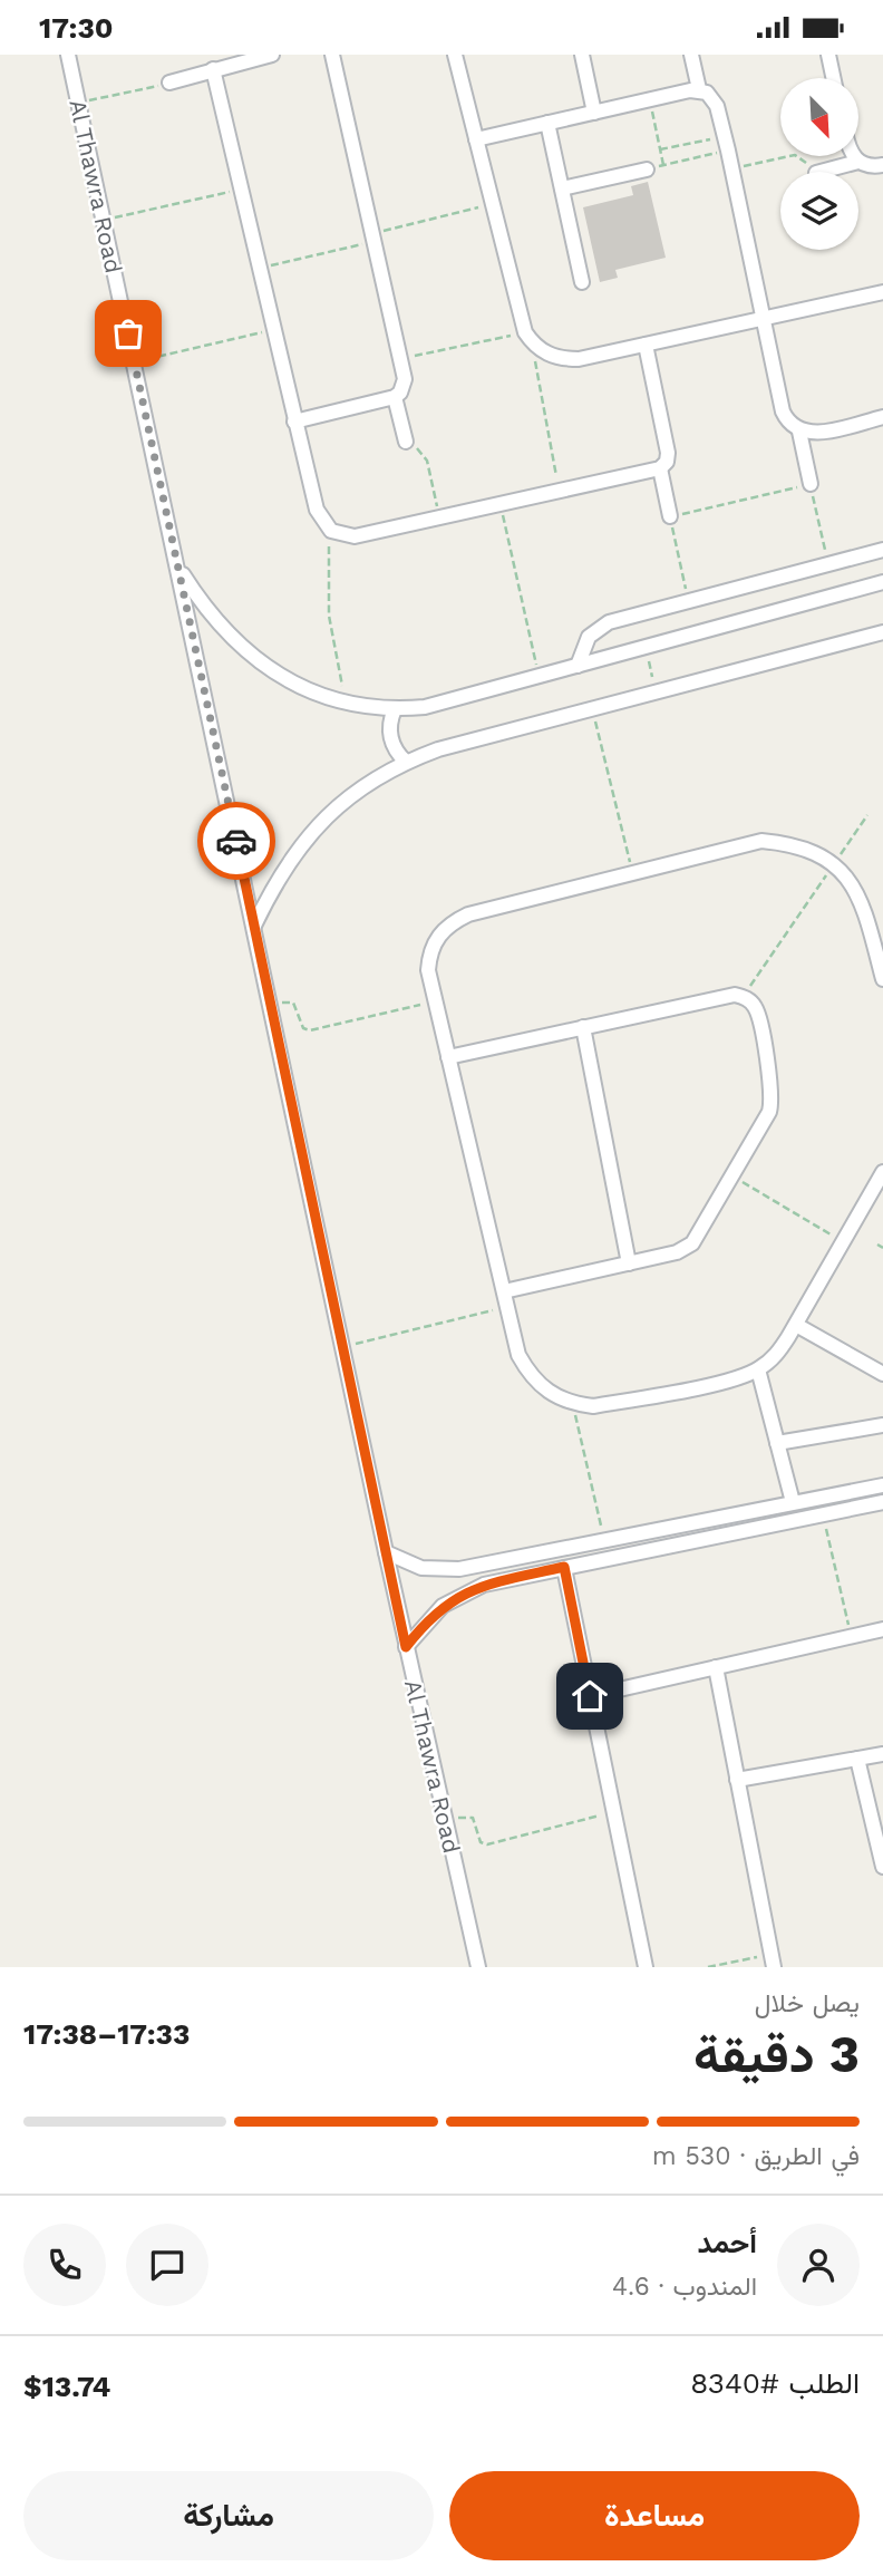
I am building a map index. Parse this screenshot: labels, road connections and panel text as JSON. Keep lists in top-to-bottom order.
{
  "streets": {
    "street": ["Al Thawra Road"]
  },
  "north": "bottom right",
  "page": {
    "status": "17:30",
    "heading": ["3 دقيقة", "يصل خلال", "17:33–17:38"],
    "panel": [
      "أحمد",
      "المندوب · 4.6",
      "الطلب #8340",
      "$13.74"
    ],
    "bar": "في الطريق · 530 m",
    "buttons": ["مساعدة", "مشاركة"]
  }
}
